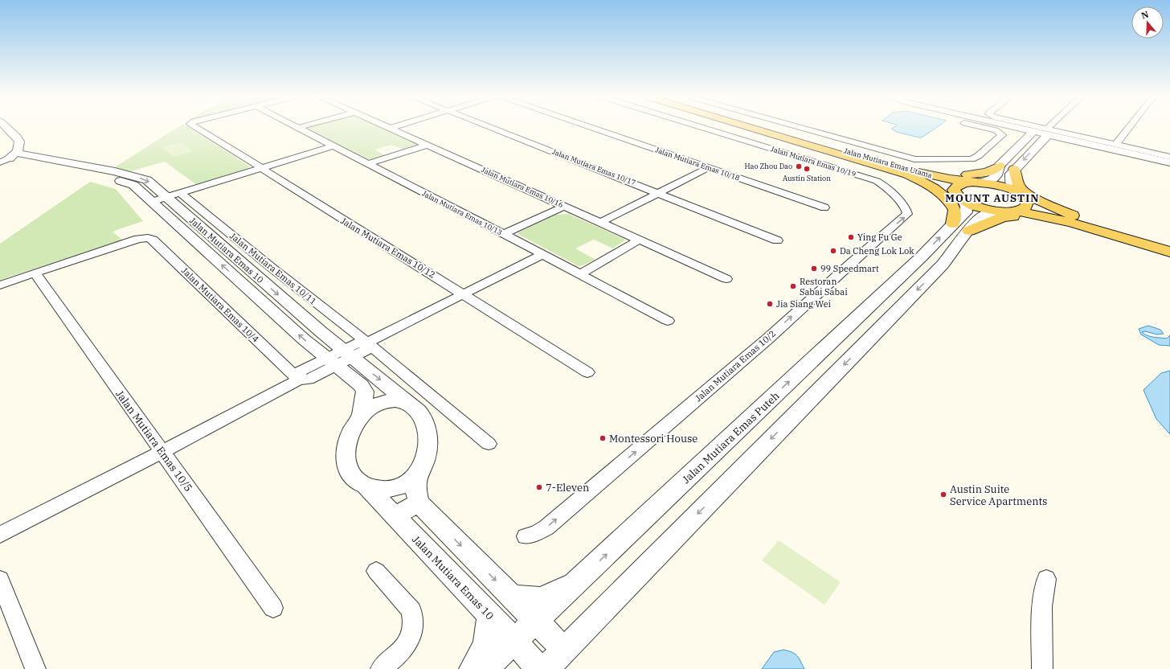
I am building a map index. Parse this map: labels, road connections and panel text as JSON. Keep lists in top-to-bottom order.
{
  "streets": {
    "main road": ["Jalan Mutiara Emas Utama"],
    "street": [
      "Jalan Mutiara Emas 10/19",
      "Jalan Mutiara Emas 10/18",
      "Jalan Mutiara Emas 10/17",
      "Jalan Mutiara Emas 10/16",
      "Jalan Mutiara Emas 10/13",
      "Jalan Mutiara Emas 10/12",
      "Jalan Mutiara Emas 10",
      "Jalan Mutiara Emas 10/11",
      "Jalan Mutiara Emas 10/4",
      "Jalan Mutiara Emas 10/2",
      "Jalan Mutiara Emas Puteh",
      "Jalan Mutiara Emas 10/5"
    ]
  },
  "crossings": [
    ["Jalan Mutiara Emas 10/19", "Jalan Mutiara Emas 10/2"],
    ["Jalan Mutiara Emas 10", "Jalan Mutiara Emas 10/11"],
    ["Jalan Mutiara Emas 10", "Jalan Mutiara Emas Puteh"],
    ["Jalan Mutiara Emas 10/4", "Jalan Mutiara Emas 10/5"]
  ],
  "districts": ["MOUNT AUSTIN"],
  "places": [
    "Hao Zhou Dao",
    "Austin Station",
    "Ying Fu Ge",
    "Da Cheng Lok Lok",
    "99 Speedmart",
    "Restoran Sabai Sabai",
    "Jia Siang Wei",
    "Montessori House",
    "7-Eleven",
    "Austin Suite Service Apartments"
  ],
  "north": "top"
}
